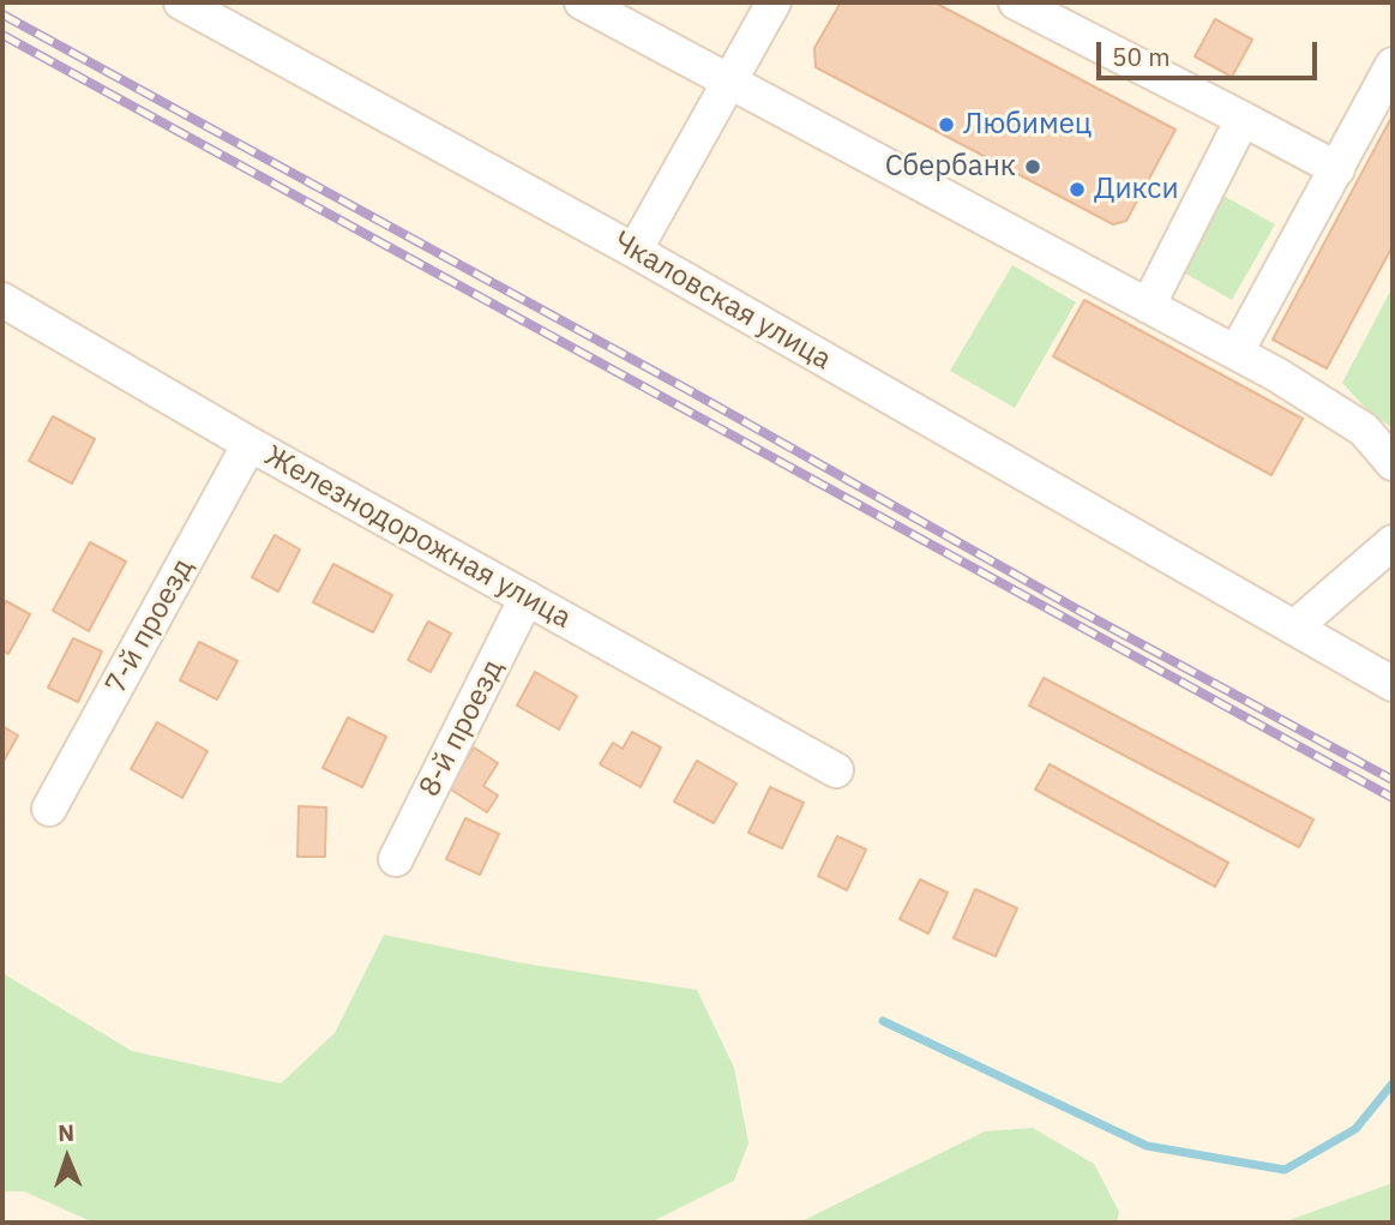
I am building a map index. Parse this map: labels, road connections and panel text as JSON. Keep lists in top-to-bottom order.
{
  "streets": {
    "street": [
      "Чкаловская улица",
      "Железнодорожная улица",
      "7-й проезд",
      "8-й проезд"
    ]
  },
  "crossings": [
    ["Железнодорожная улица", "7-й проезд"],
    ["Железнодорожная улица", "8-й проезд"]
  ],
  "places": ["Любимец", "Сбербанк", "Дикси"],
  "scale_bar": "50 m",
  "north": "top"
}
